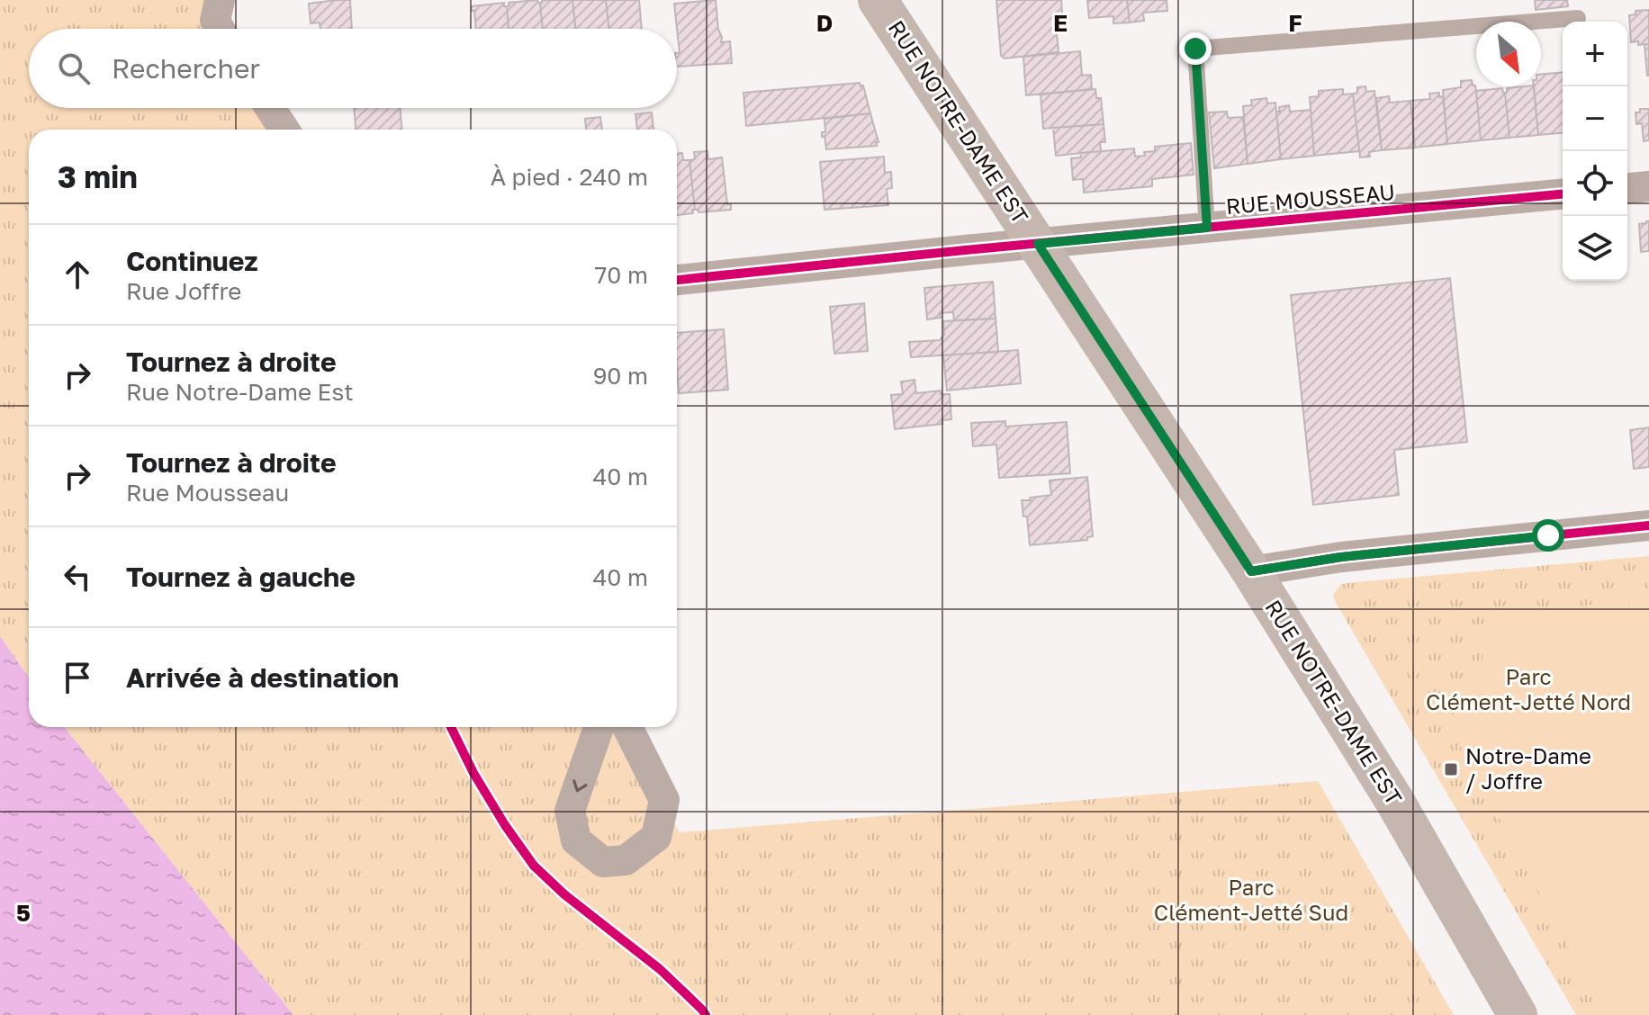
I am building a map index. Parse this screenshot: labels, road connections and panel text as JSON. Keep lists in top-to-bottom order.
{
  "streets": {
    "main road": ["RUE NOTRE-DAME EST"],
    "street": ["RUE MOUSSEAU"]
  },
  "crossings": [
    ["RUE NOTRE-DAME EST", "RUE MOUSSEAU"]
  ],
  "parks": ["Parc Clément-Jetté Nord", "Parc Clément-Jetté Sud"],
  "places": {
    "transit": ["Notre-Dame / Joffre"]
  },
  "north": "bottom right",
  "page": {
    "map_buttons": ["+", "−"],
    "search": "Rechercher",
    "heading": ["3 min", "À pied · 240 m"],
    "list": [
      ["Continuez", "Rue Joffre", "70 m"],
      ["Tournez à droite", "Rue Notre-Dame Est", "90 m"],
      ["Tournez à droite", "Rue Mousseau", "40 m"],
      ["Tournez à gauche", "40 m"],
      "Arrivée à destination"
    ]
  },
  "grid": {
    "columns": ["D", "E", "F"],
    "rows": ["5"]
  }
}
